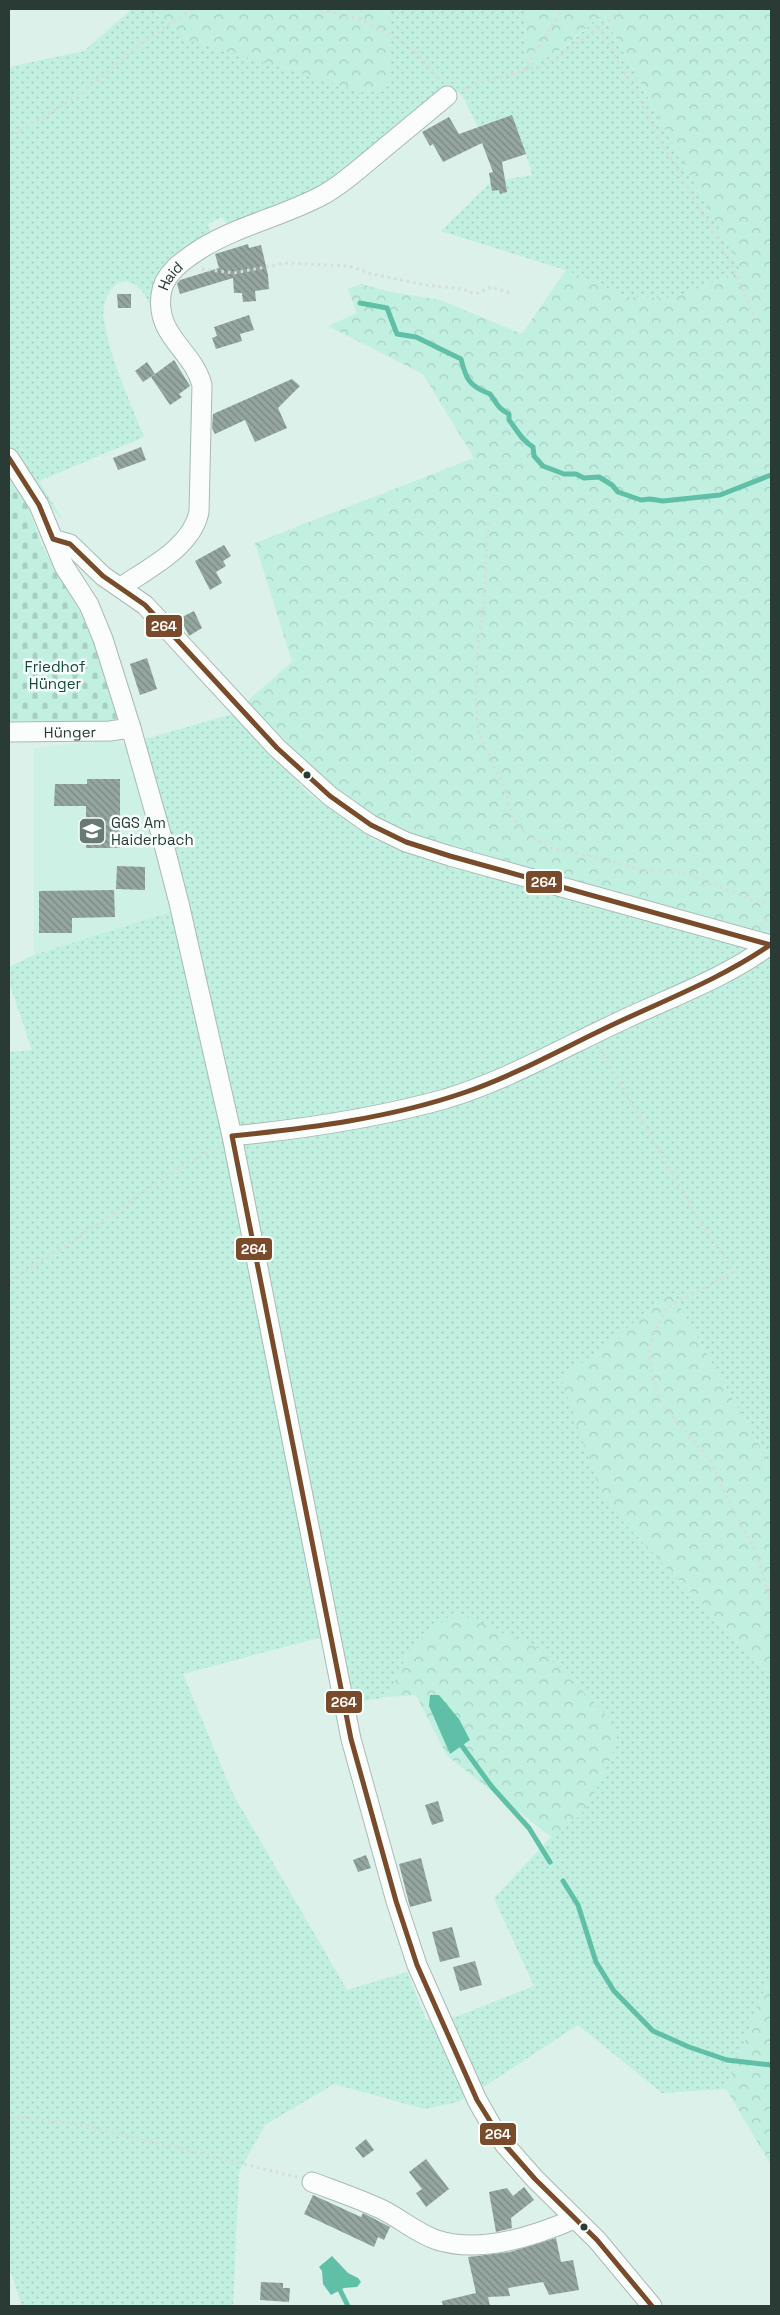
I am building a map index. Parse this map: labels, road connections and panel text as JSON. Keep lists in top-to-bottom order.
{
  "streets": {
    "street": ["Haid", "Hünger"]
  },
  "parks": ["Friedhof Hünger"],
  "places": {
    "school or university": ["GGS Am Haiderbach"]
  },
  "lines": ["transit line 264"]
}
